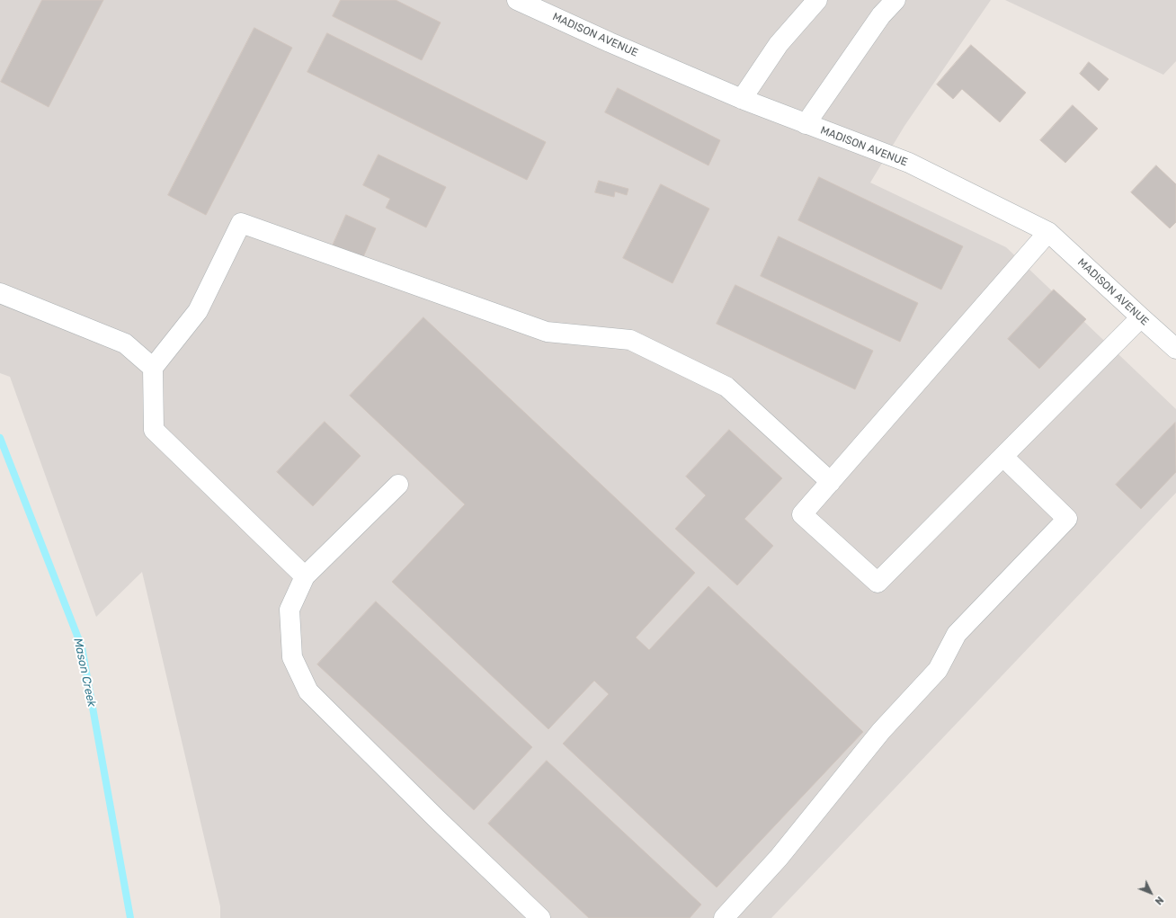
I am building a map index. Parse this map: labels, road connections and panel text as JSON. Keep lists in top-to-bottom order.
{
  "streets": {
    "street": ["MADISON AVENUE"]
  },
  "water": ["Mason Creek"],
  "north": "bottom right"
}
